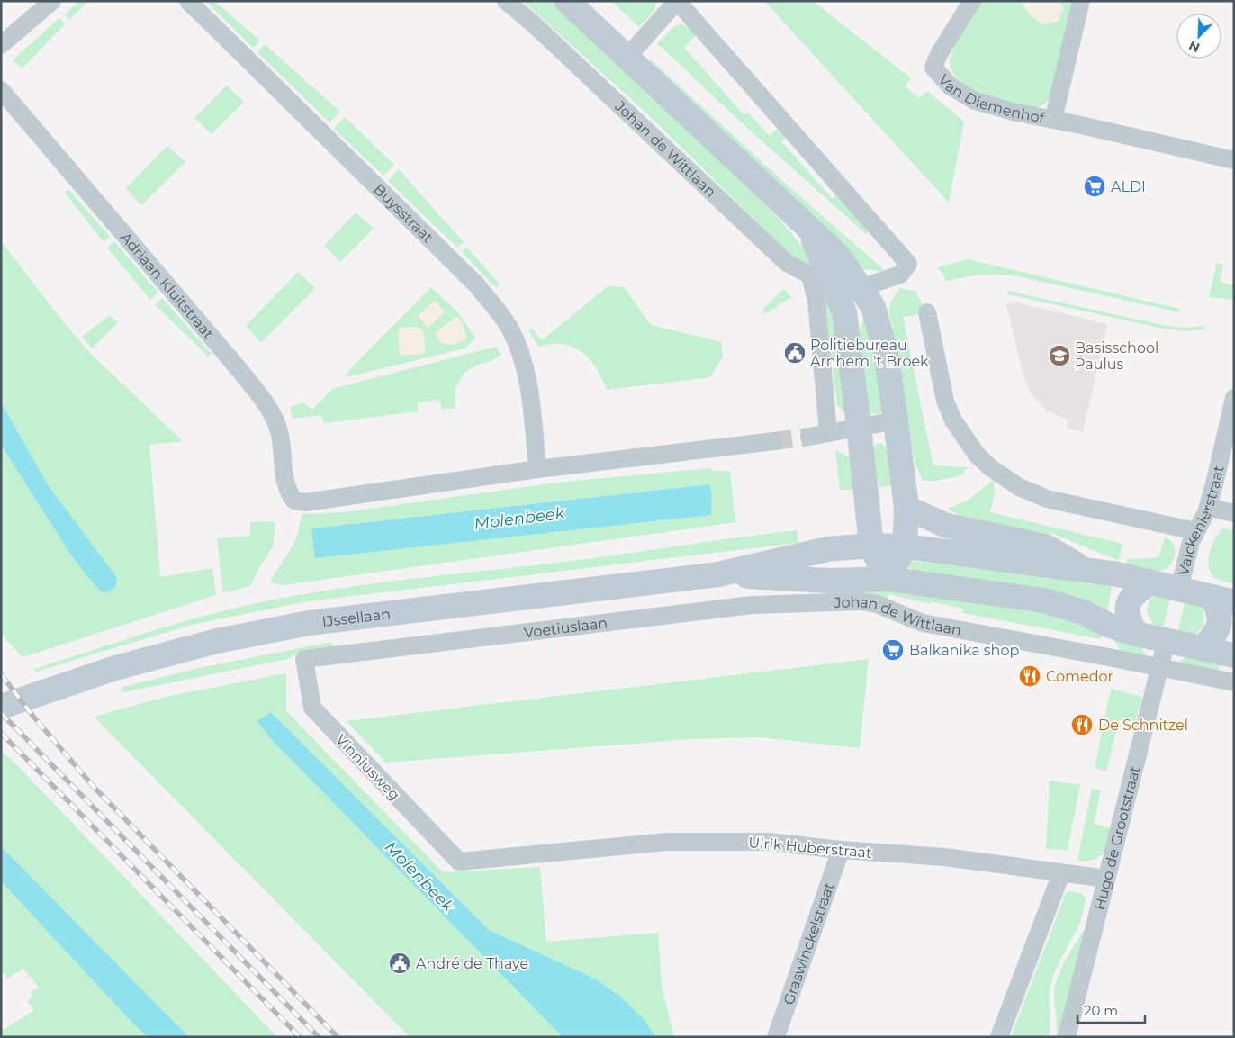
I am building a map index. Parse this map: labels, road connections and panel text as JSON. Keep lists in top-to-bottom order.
{
  "streets": {
    "main road": ["Johan de Wittlaan", "IJssellaan"],
    "street": [
      "Van Diemenhof",
      "Buysstraat",
      "Adriaan Kluitstraat",
      "Valckenierstraat",
      "Voetiuslaan",
      "Vinniusweg",
      "Hugo de Grootstraat",
      "Ulrik Huberstraat",
      "Graswinckelstraat"
    ]
  },
  "crossings": [
    ["Johan de Wittlaan", "IJssellaan"],
    ["Johan de Wittlaan", "Voetiuslaan"],
    ["Johan de Wittlaan", "Hugo de Grootstraat"],
    ["Buysstraat", "Adriaan Kluitstraat"],
    ["Voetiuslaan", "Vinniusweg"],
    ["Vinniusweg", "Ulrik Huberstraat"],
    ["Hugo de Grootstraat", "Ulrik Huberstraat"],
    ["Ulrik Huberstraat", "Graswinckelstraat"]
  ],
  "water": ["Molenbeek"],
  "places": {
    "supermarket": ["ALDI", "Balkanika shop"],
    "public building": ["Politiebureau Arnhem 't Broek", "André de Thaye"],
    "school or university": ["Basisschool Paulus"],
    "restaurant": ["Comedor", "De Schnitzel"]
  },
  "scale_bar": "20 m",
  "north": "bottom left"
}
